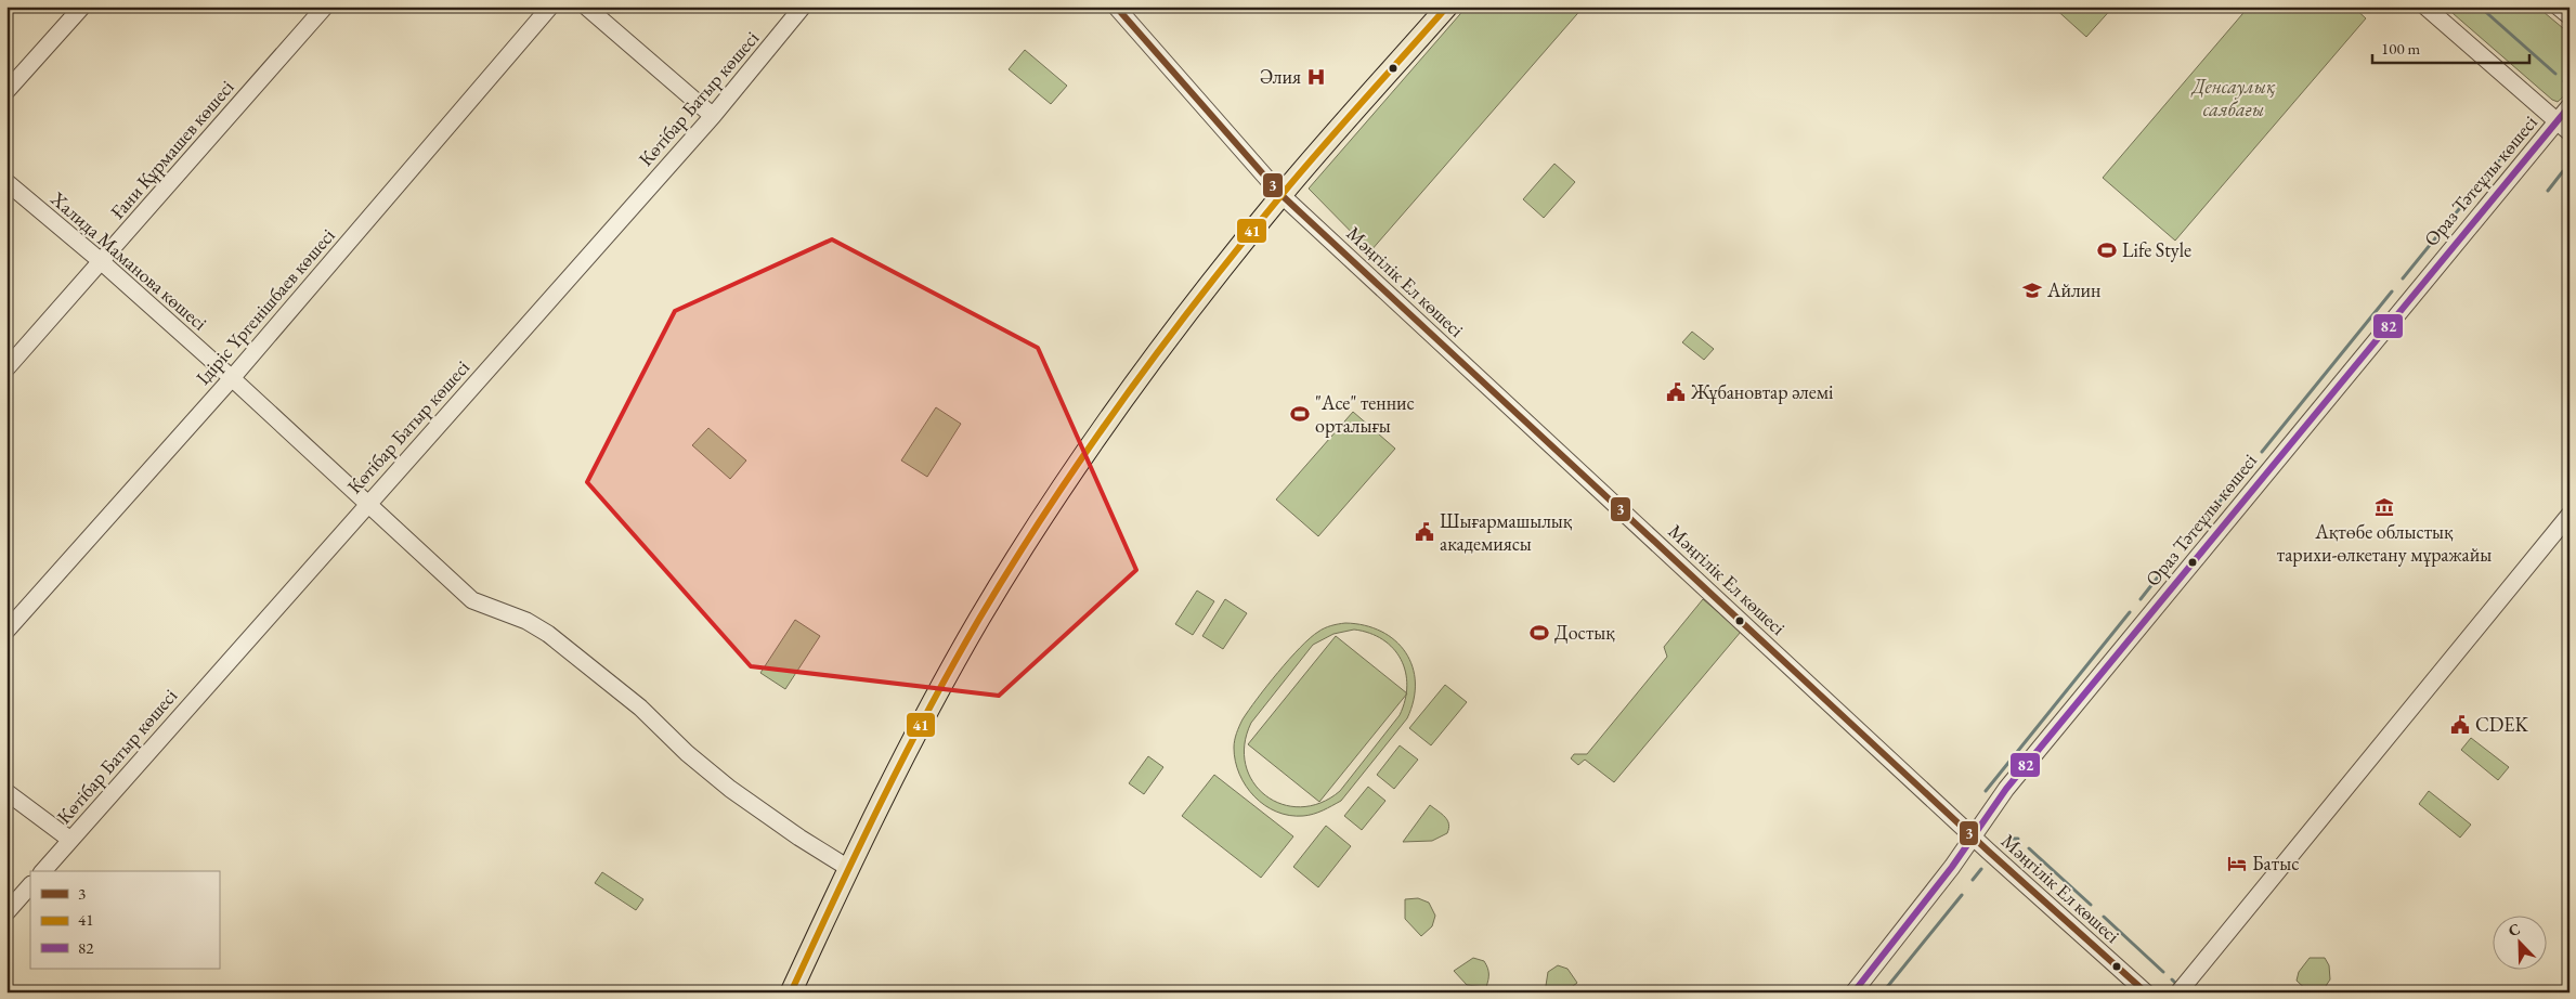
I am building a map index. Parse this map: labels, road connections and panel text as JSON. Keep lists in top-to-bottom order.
{
  "streets": {
    "street": [
      "Көтібар Батыр көшесі",
      "Ғани Құрмашев көшесі",
      "Ораз Тәтеұлы көшесі",
      "Халида Маманова көшесі",
      "Мәңгілік Ел көшесі",
      "Ідіріс Үргенішбаев көшесі"
    ]
  },
  "crossings": [
    ["Көтібар Батыр көшесі", "Халида Маманова көшесі"],
    ["Ғани Құрмашев көшесі", "Халида Маманова көшесі"],
    ["Ораз Тәтеұлы көшесі", "Мәңгілік Ел көшесі"],
    ["Халида Маманова көшесі", "Ідіріс Үргенішбаев көшесі"]
  ],
  "parks": ["Денсаулық саябағы"],
  "places": {
    "hospital": ["Әлия"],
    "sports": ["Life Style", "\"Ace\" теннис орталығы", "Достық"],
    "school or university": ["Айлин"],
    "public building": ["Жұбановтар әлемі", "Шығармашылық академиясы", "CDEK"],
    "museum": ["Ақтөбе облыстық тарихи-өлкетану мұражайы"],
    "hotel": ["Батыс"]
  },
  "lines": ["transit line 3", "transit line 41", "transit line 82"],
  "legend": ["3", "41", "82"],
  "scale_bar": "100 m",
  "north": "top left"
}
